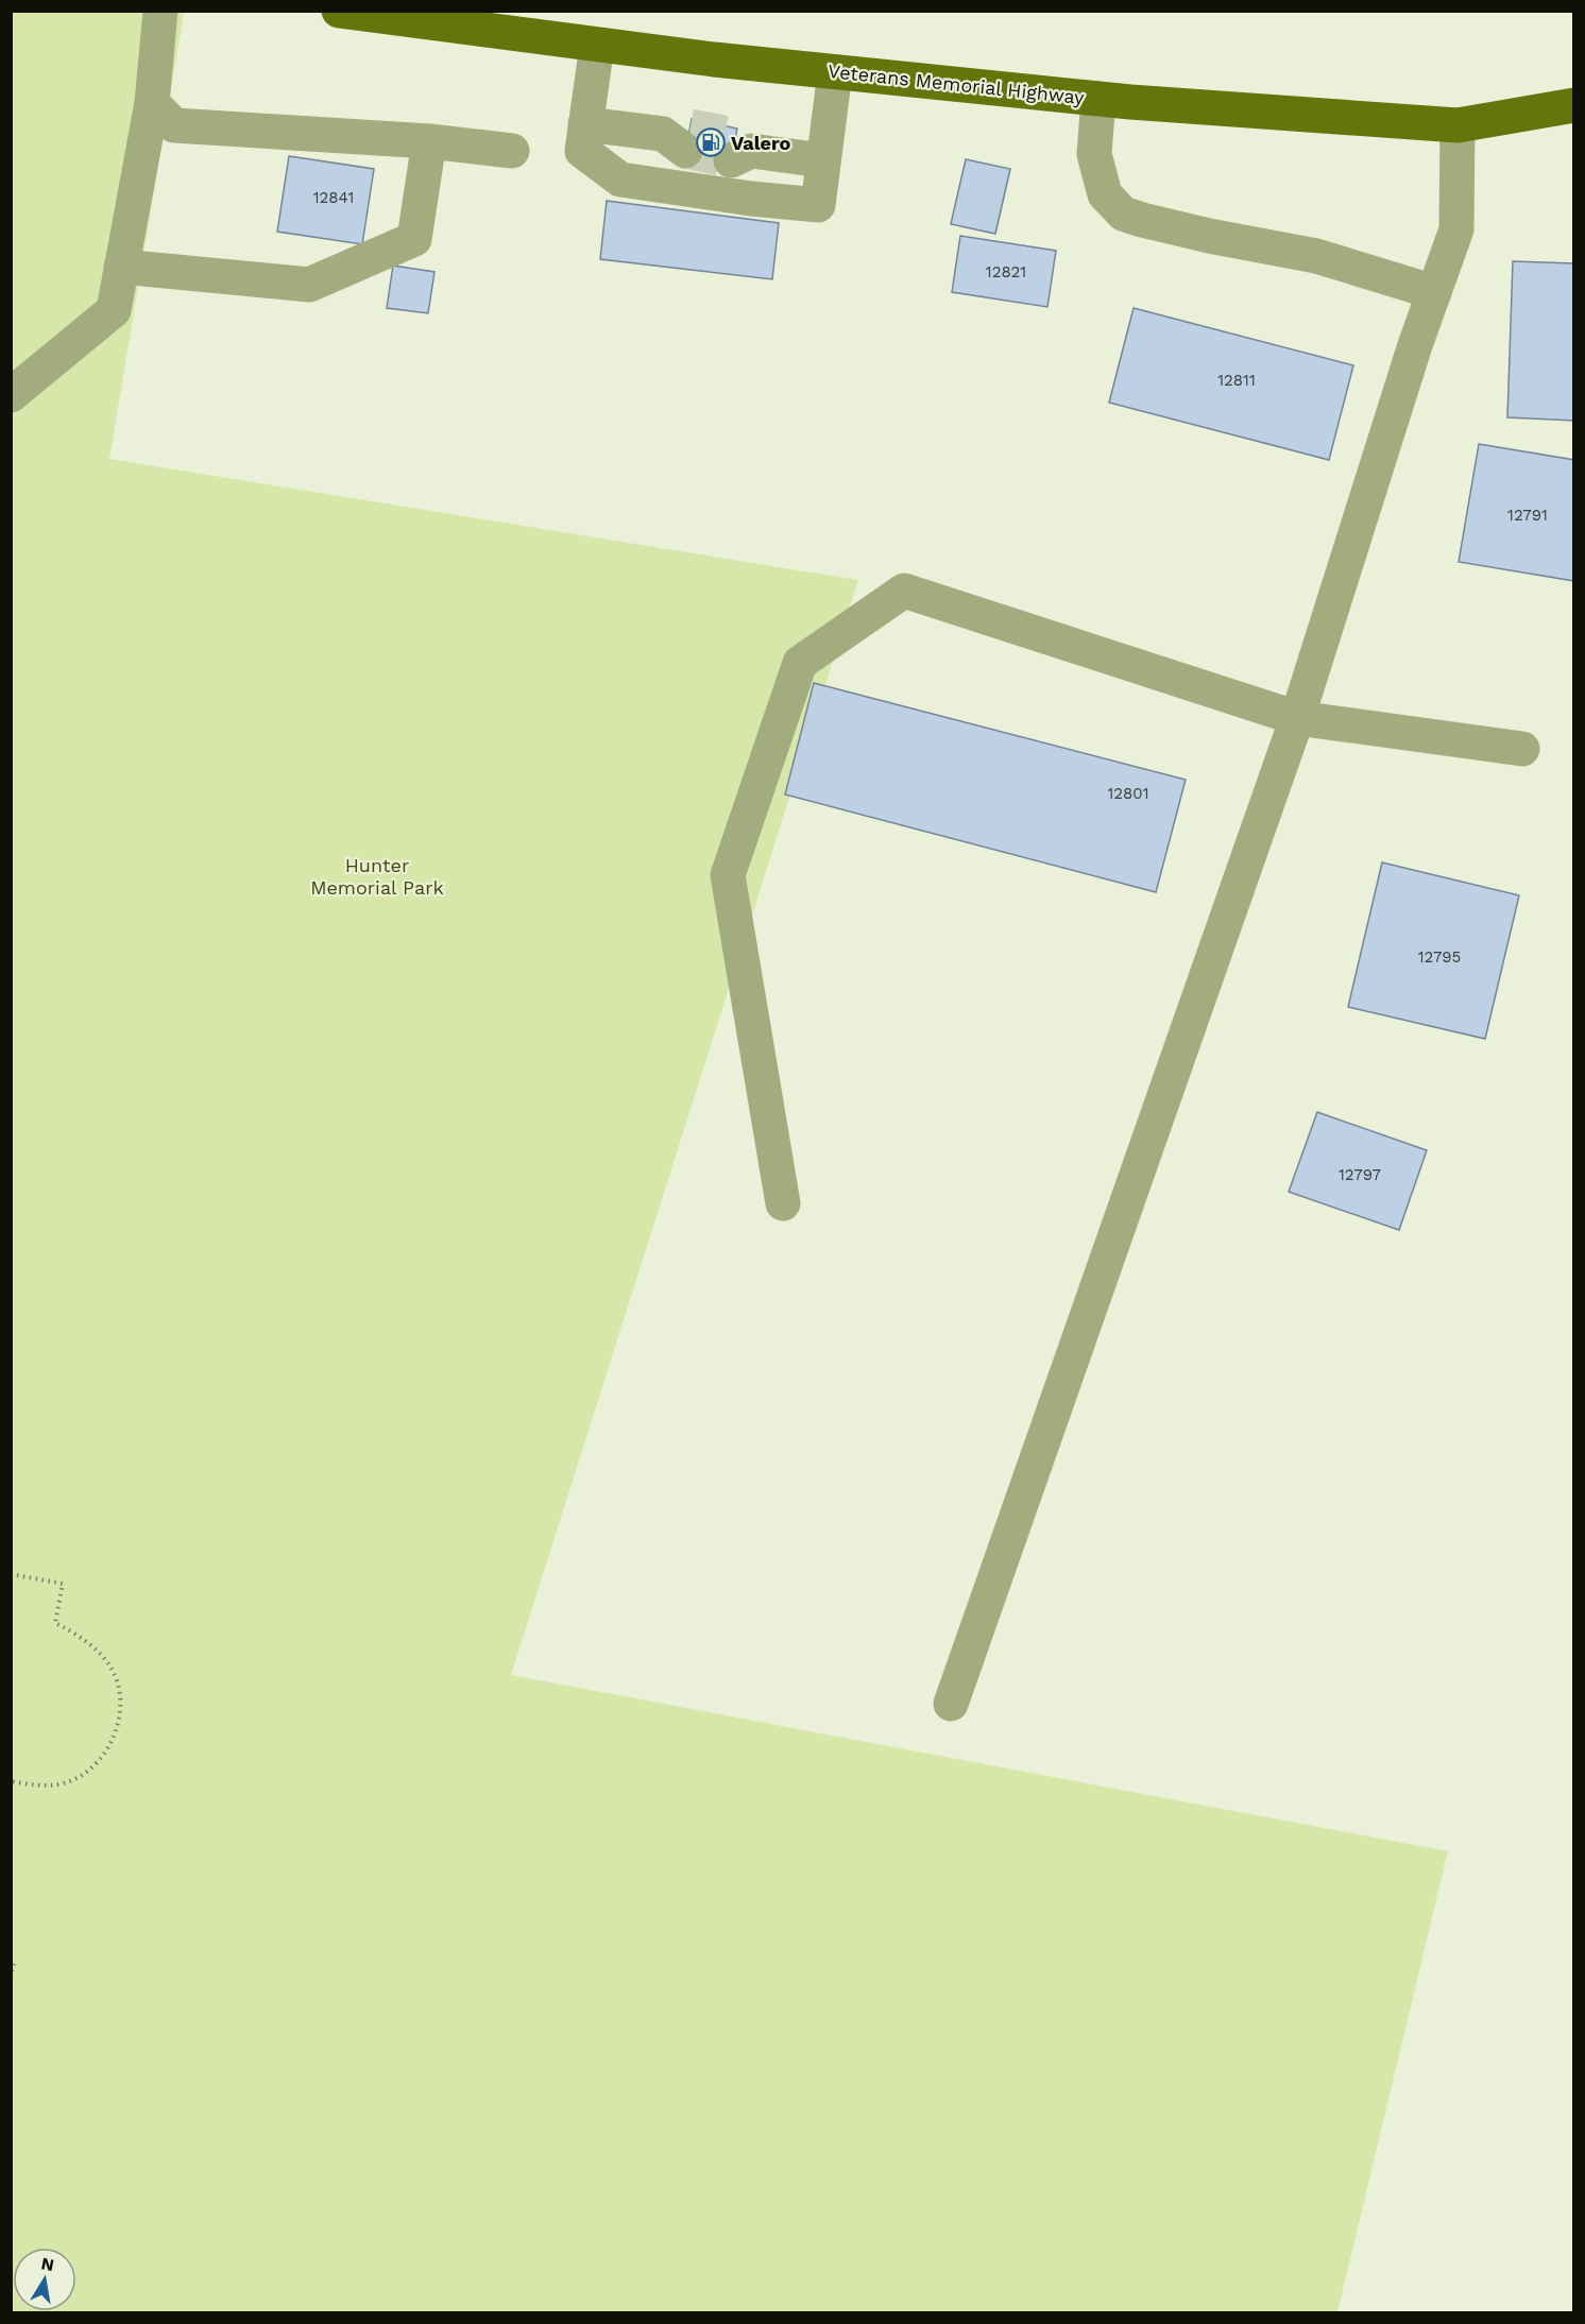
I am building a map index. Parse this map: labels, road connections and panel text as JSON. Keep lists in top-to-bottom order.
{
  "streets": {
    "main road": ["Veterans Memorial Highway"]
  },
  "parks": ["Hunter Memorial Park"],
  "places": {
    "fuel station": ["Valero"]
  },
  "house_numbers": [
    "12841",
    "12821",
    "12811",
    "12791",
    "12801",
    "12795",
    "12797"
  ],
  "north": "top"
}
